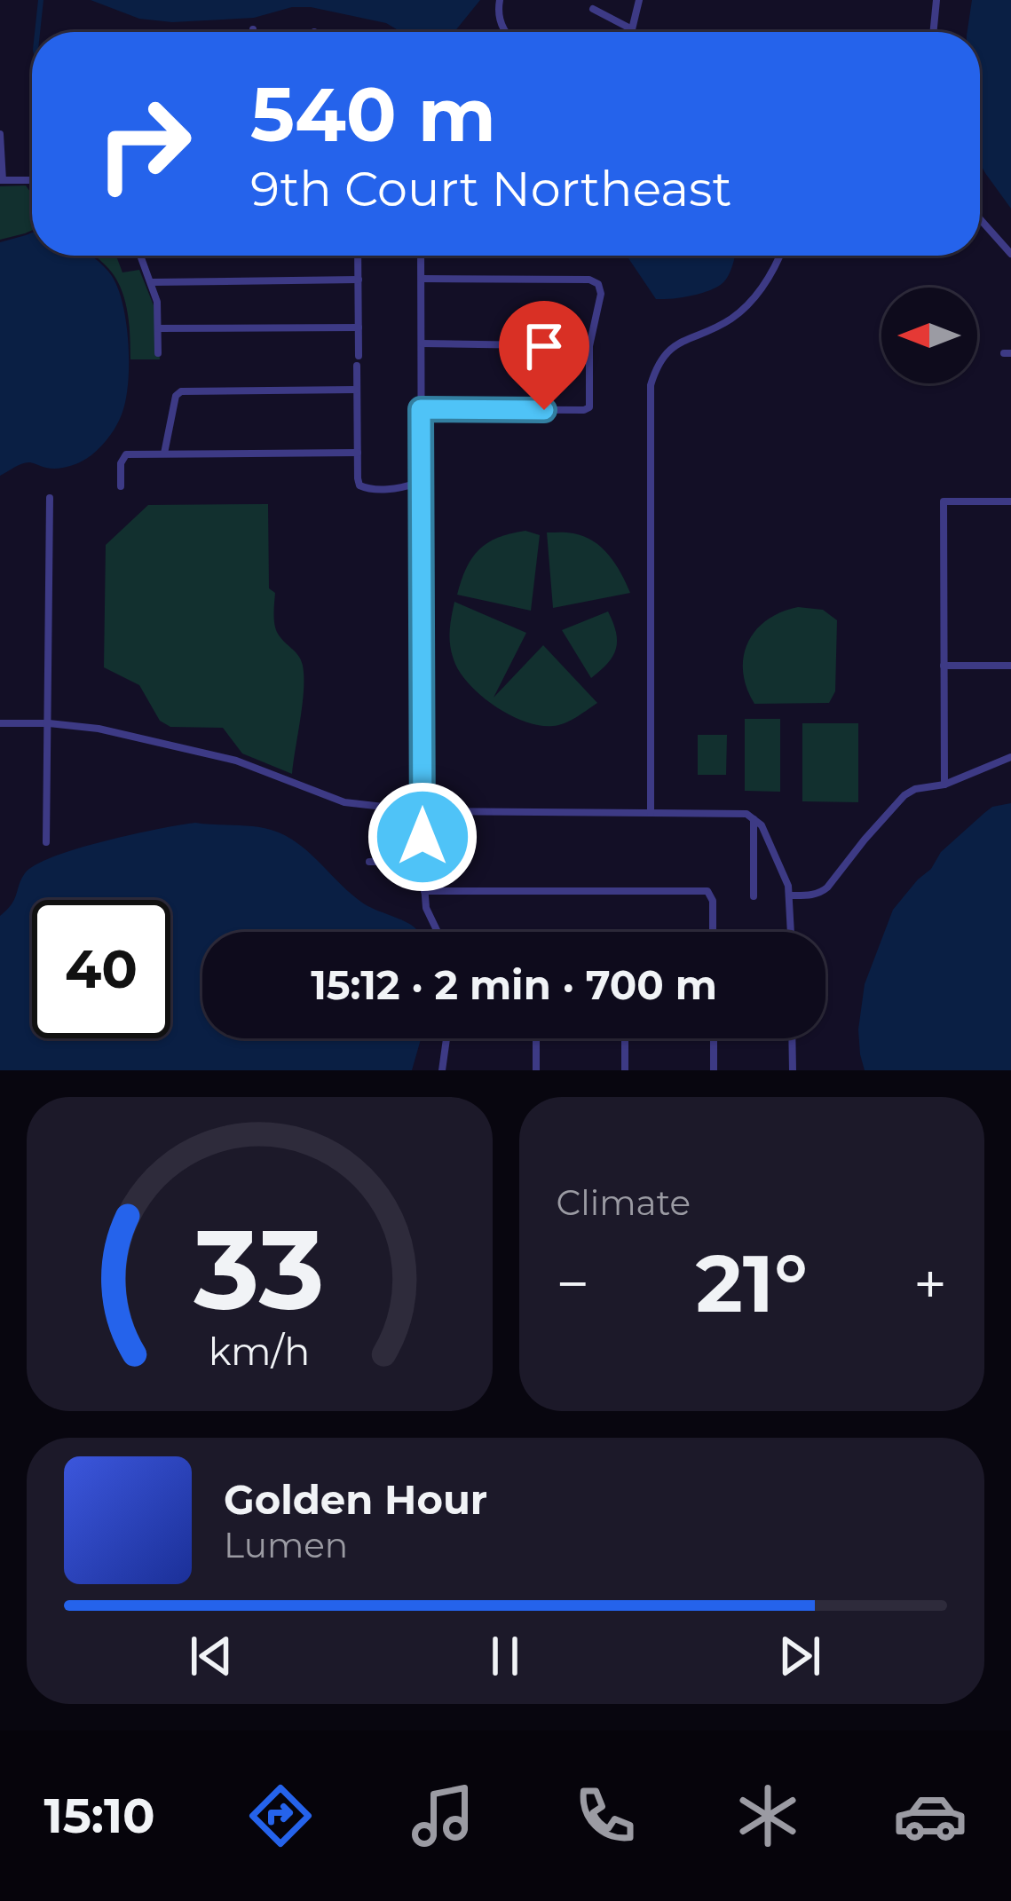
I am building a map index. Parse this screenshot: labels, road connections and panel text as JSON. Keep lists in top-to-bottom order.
{
  "north": "left",
  "page": {
    "turn": ["540 m", "9th Court Northeast"],
    "limit": "40",
    "trip": "15:12 · 2 min · 700 m",
    "tile": "Climate",
    "heat": ["−", "21°", "+"],
    "song": ["Golden Hour", "Lumen"],
    "tabs": "15:10",
    "gauge": ["33", "km/h"]
  }
}
